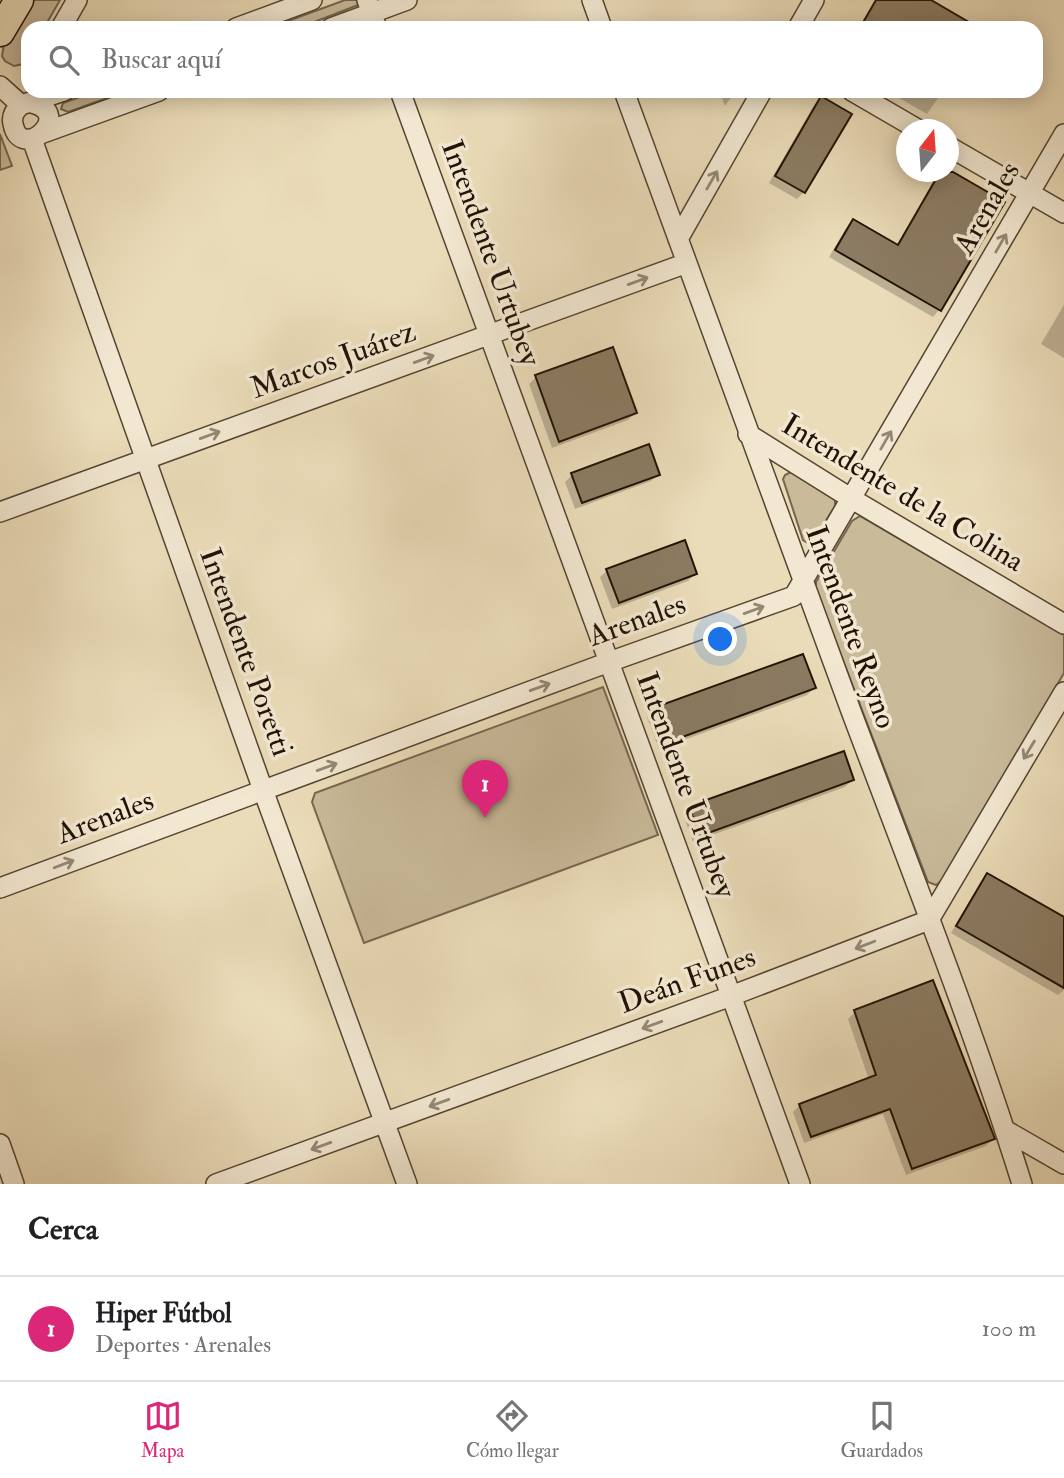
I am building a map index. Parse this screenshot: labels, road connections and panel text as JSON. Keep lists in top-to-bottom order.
{
  "streets": {
    "street": [
      "Arenales",
      "Intendente Urtubey",
      "Marcos Juárez",
      "Intendente de la Colina",
      "Intendente Reyno",
      "Intendente Poretti",
      "Deán Funes"
    ]
  },
  "crossings": [
    ["Arenales", "Intendente Urtubey"],
    ["Arenales", "Intendente de la Colina"],
    ["Arenales", "Intendente Reyno"],
    ["Arenales", "Intendente Poretti"],
    ["Intendente Urtubey", "Marcos Juárez"],
    ["Intendente Urtubey", "Deán Funes"],
    ["Marcos Juárez", "Intendente Reyno"],
    ["Marcos Juárez", "Intendente Poretti"],
    ["Intendente de la Colina", "Intendente Reyno"],
    ["Intendente Reyno", "Deán Funes"],
    ["Intendente Poretti", "Deán Funes"]
  ],
  "one_way": ["Arenales", "Marcos Juárez", "Deán Funes"],
  "north": "top",
  "page": {
    "search": "Buscar aquí",
    "pins": "1",
    "heading": "Cerca",
    "list": [
      {
        "mark": "1",
        "name": "Hiper Fútbol",
        "note": "Deportes · Arenales",
        "value": "100 m"
      }
    ],
    "nav": ["Mapa", "Cómo llegar", "Guardados"]
  }
}
